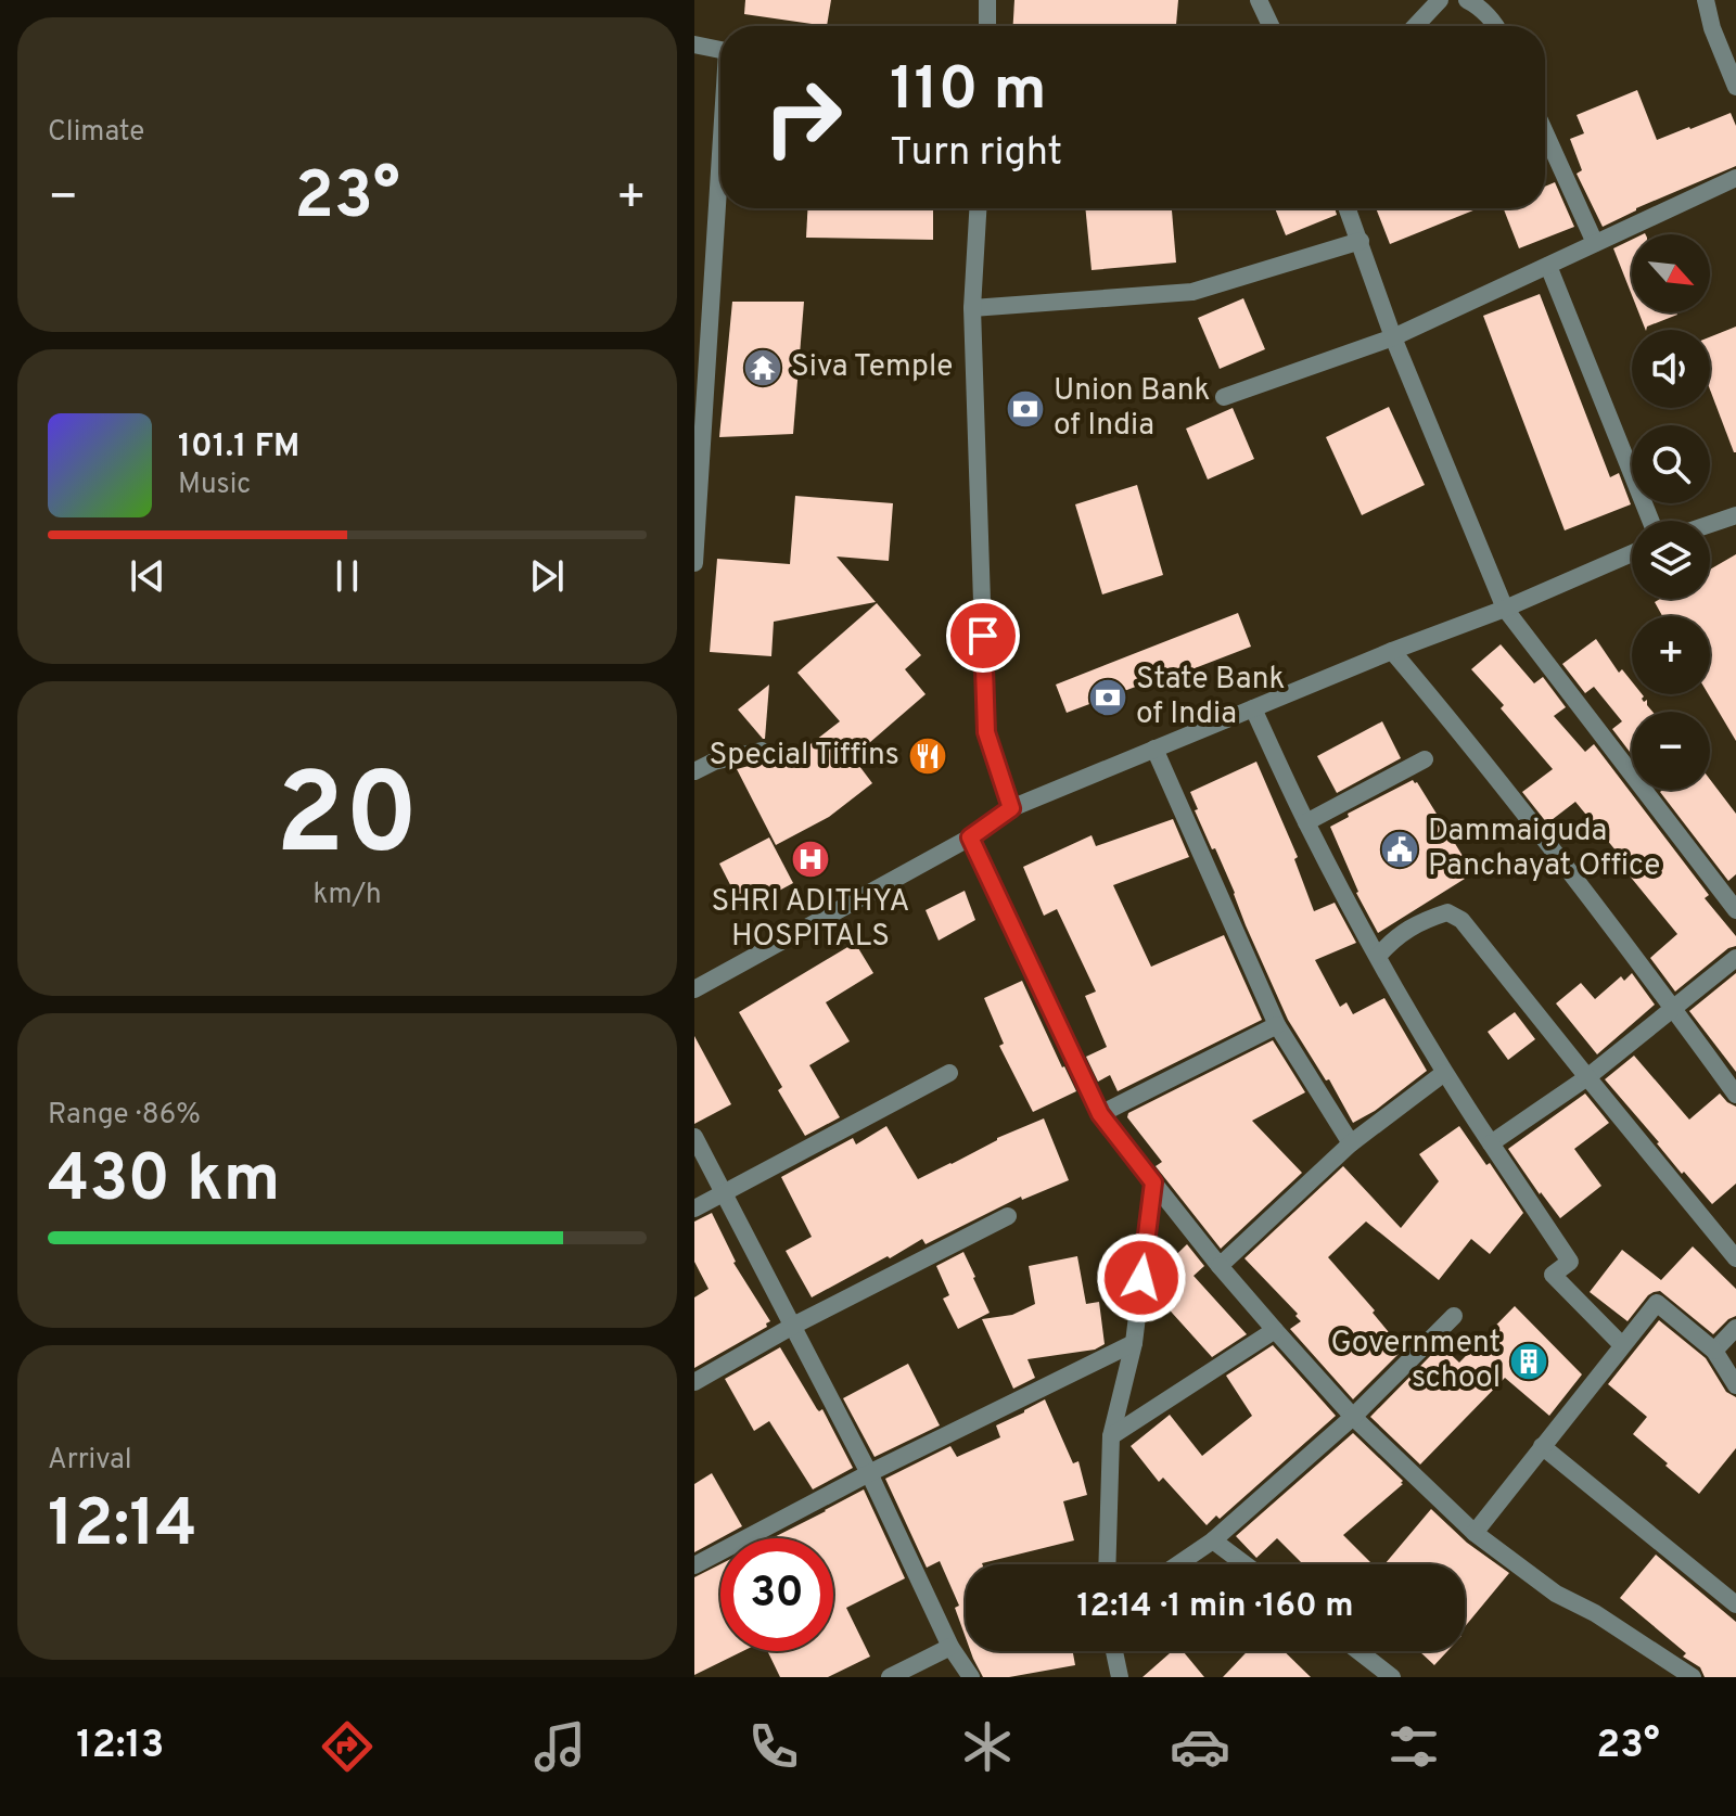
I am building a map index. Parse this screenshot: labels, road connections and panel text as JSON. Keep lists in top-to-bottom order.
{
  "places": {
    "temple": ["Siva Temple"],
    "bank": ["Union Bank of India", "State Bank of India"],
    "restaurant": ["Special Tiffins"],
    "public building": ["Dammaiguda Panchayat Office"],
    "hospital": ["SHRI ADITHYA HOSPITALS"],
    "building": ["Government school"]
  },
  "north": "bottom right",
  "page": {
    "tile": [
      "Climate",
      ["20", "km/h"],
      ["Range · 86%", "430 km"],
      ["Arrival", "12:14"]
    ],
    "turn": ["110 m", "Turn right"],
    "heat": ["−", "23°", "+"],
    "map_buttons": ["+", "−"],
    "song": ["101.1 FM", "Music"],
    "limit": "30",
    "trip": "12:14 · 1 min · 160 m",
    "tabs": ["12:13", "23°"]
  }
}
